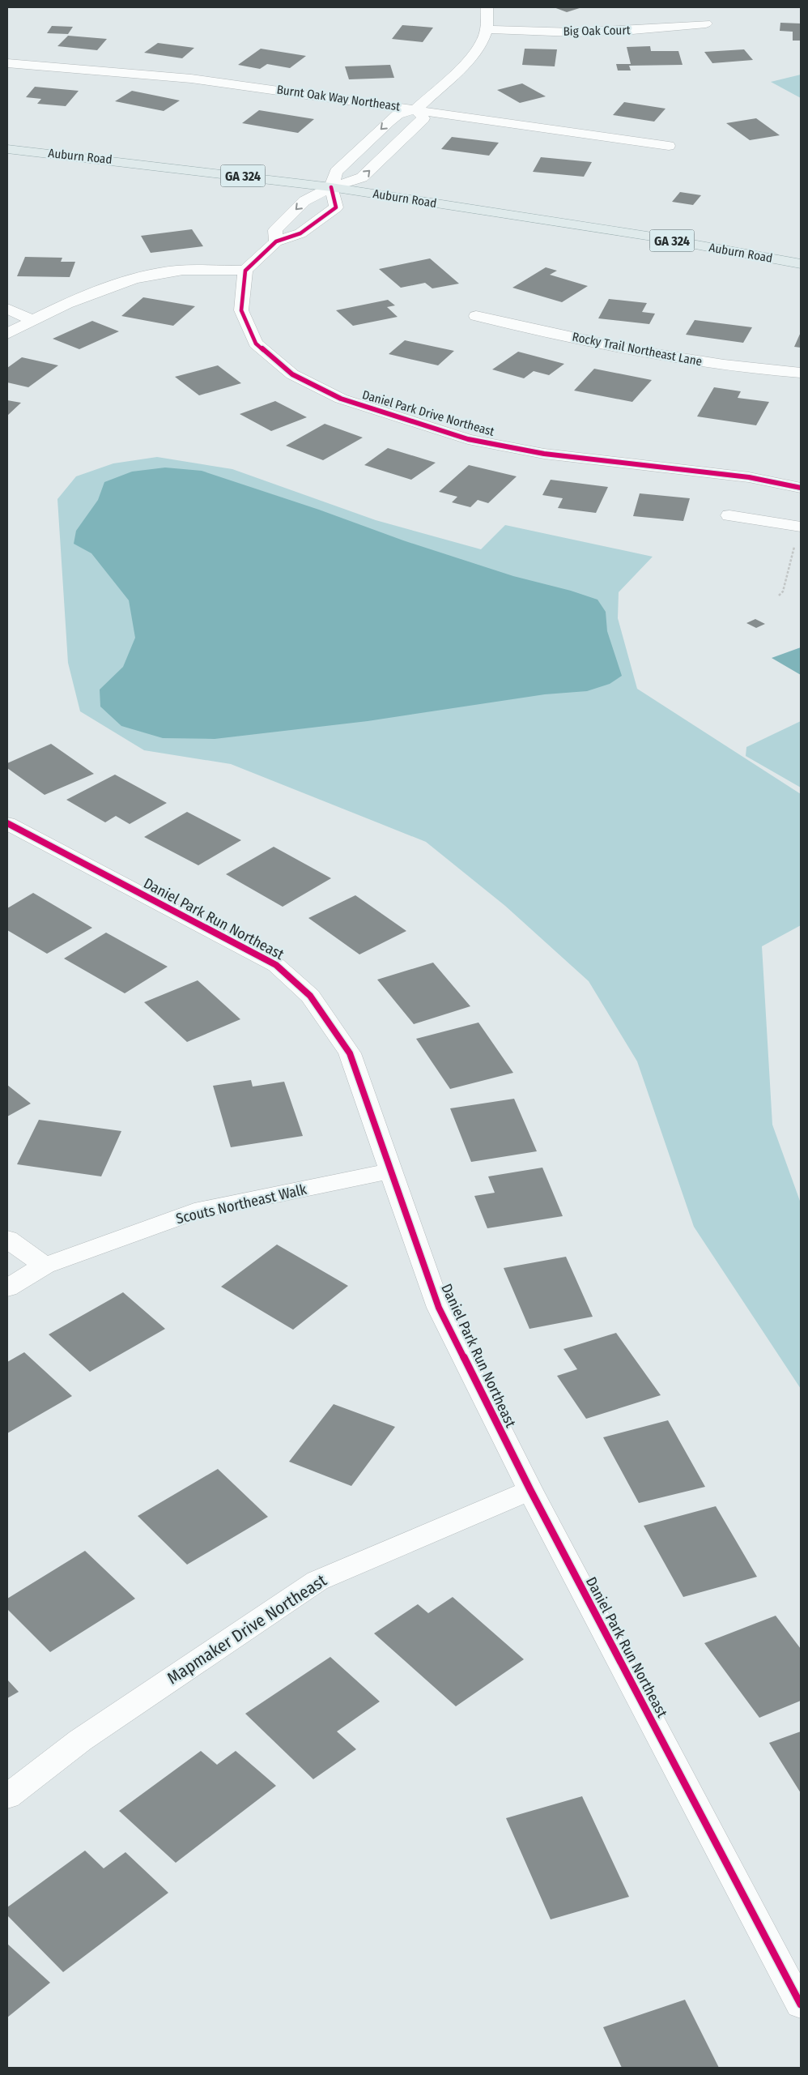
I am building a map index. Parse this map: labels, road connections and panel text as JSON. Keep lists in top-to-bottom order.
{
  "streets": {
    "main road": ["Auburn Road", "GA 324"],
    "street": [
      "Big Oak Court",
      "Burnt Oak Way Northeast",
      "Rocky Trail Northeast Lane",
      "Daniel Park Drive Northeast",
      "Daniel Park Run Northeast",
      "Scouts Northeast Walk",
      "Mapmaker Drive Northeast"
    ]
  },
  "crossings": [
    ["Daniel Park Run Northeast", "Scouts Northeast Walk"],
    ["Daniel Park Run Northeast", "Mapmaker Drive Northeast"]
  ]
}
